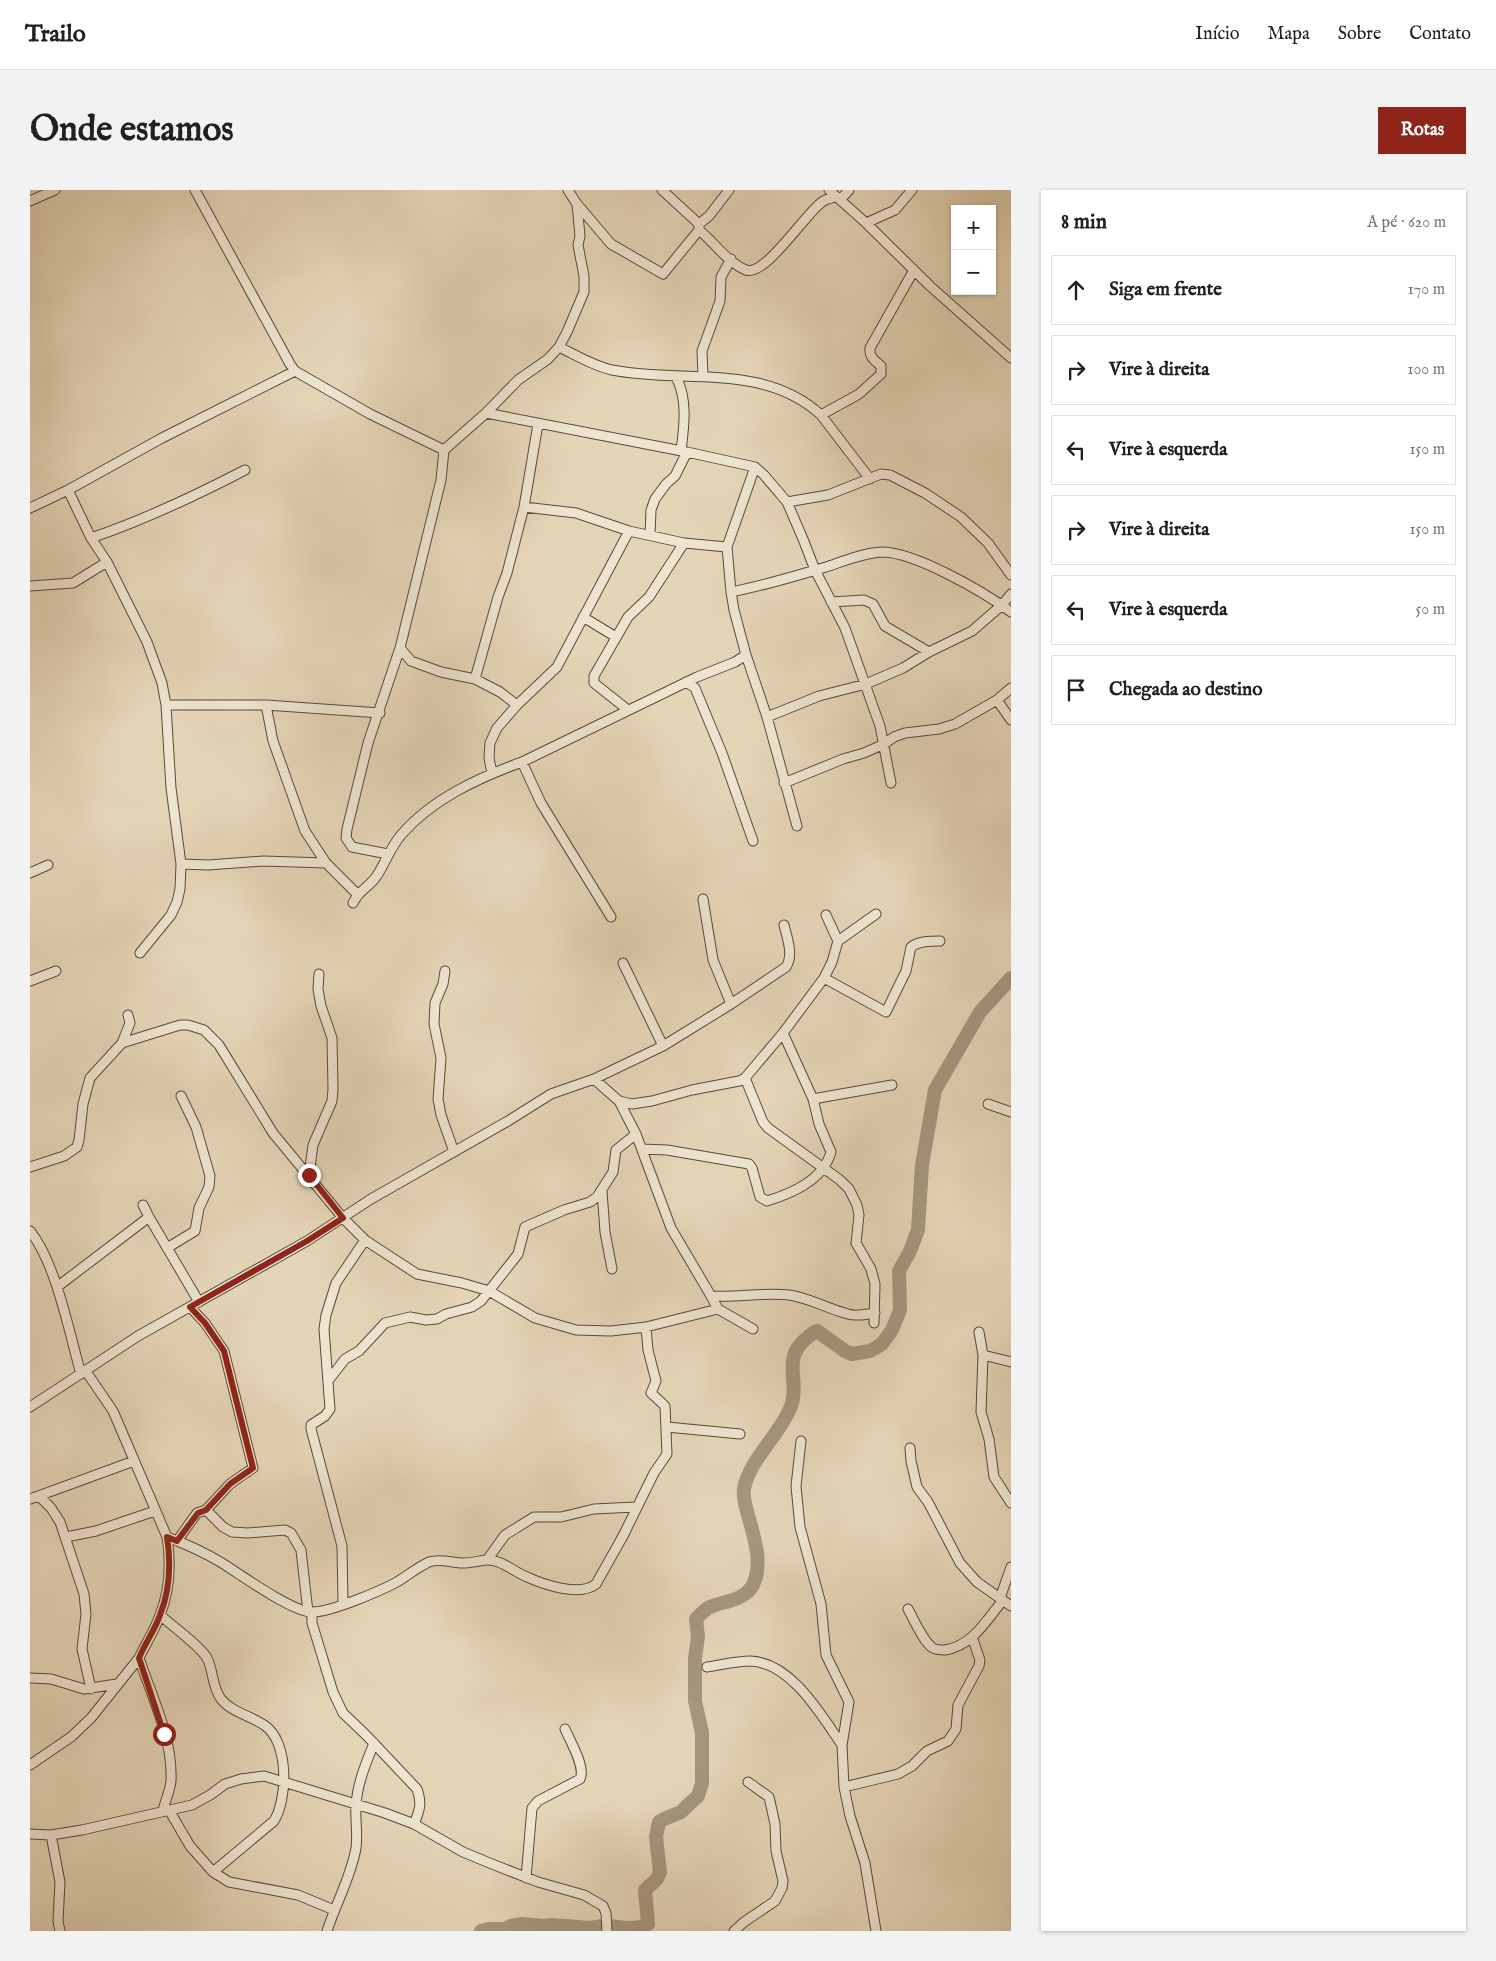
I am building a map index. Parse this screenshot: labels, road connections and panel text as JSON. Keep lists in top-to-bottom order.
{
  "page": {
    "header": "Trailo",
    "nav": [
      "Início",
      "Mapa",
      "Sobre",
      "Contato"
    ],
    "buttons": "Rotas",
    "title": "Onde estamos",
    "heading": ["8 min", "A pé · 620 m"],
    "map_buttons": ["+", "−"],
    "list": [
      ["Siga em frente", "170 m"],
      ["Vire à direita", "100 m"],
      ["Vire à esquerda", "150 m"],
      ["Vire à direita", "150 m"],
      ["Vire à esquerda", "50 m"],
      "Chegada ao destino"
    ]
  }
}
